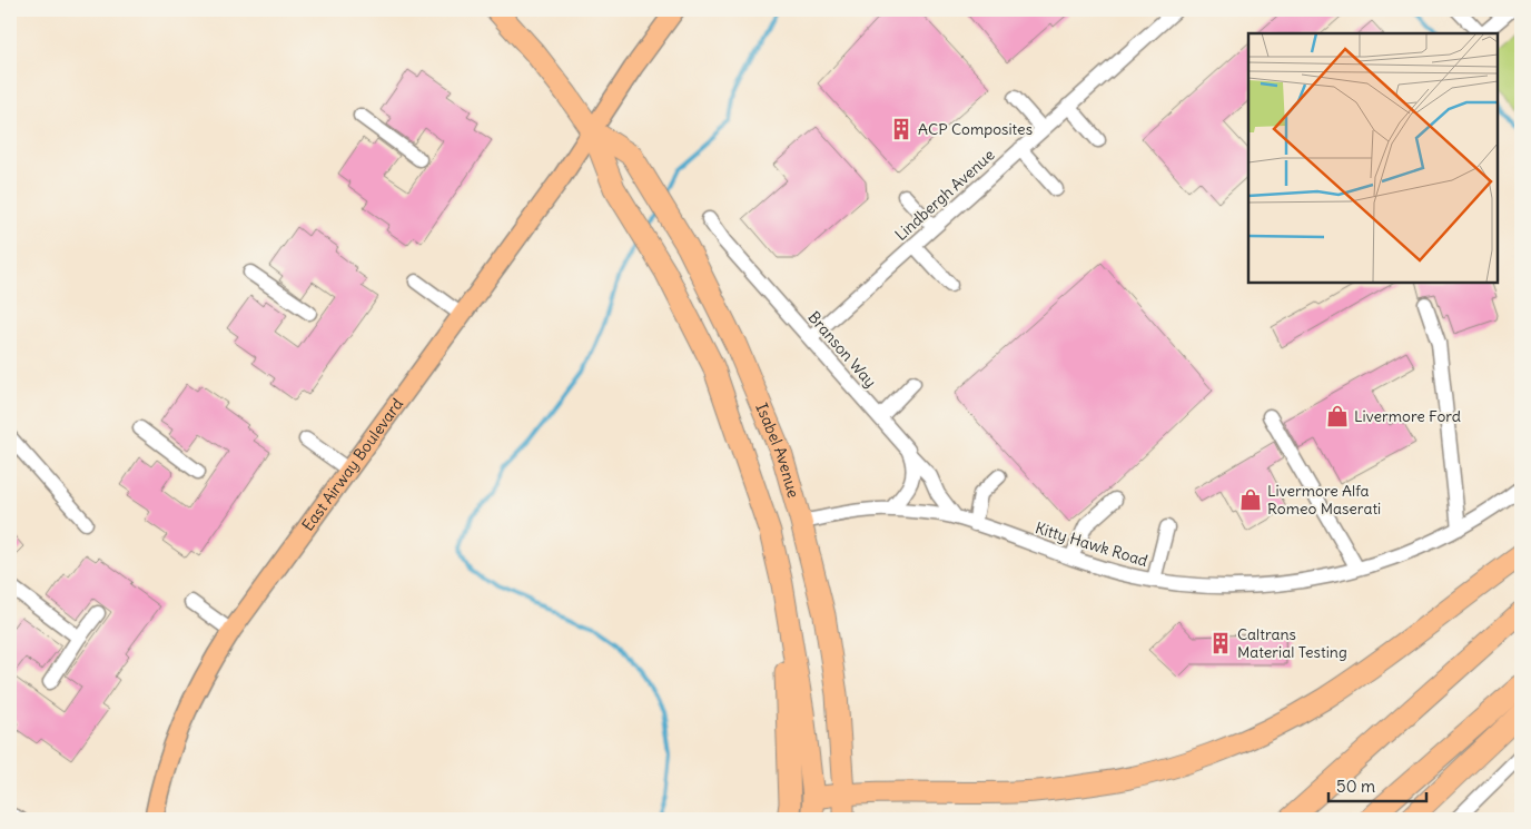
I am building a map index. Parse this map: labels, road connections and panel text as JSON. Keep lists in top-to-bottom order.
{
  "streets": {
    "highway": ["Isabel Avenue"],
    "main road": ["East Airway Boulevard"],
    "street": ["Lindbergh Avenue", "Branson Way", "Kitty Hawk Road"]
  },
  "crossings": [
    ["Lindbergh Avenue", "Branson Way"],
    ["Branson Way", "Kitty Hawk Road"],
    ["Isabel Avenue", "East Airway Boulevard"],
    ["Isabel Avenue", "Kitty Hawk Road"]
  ],
  "places": {
    "building": ["ACP Composites", "Caltrans Material Testing"],
    "shop": ["Livermore Ford", "Livermore Alfa Romeo Maserati"]
  },
  "scale_bar": "50 m"
}
